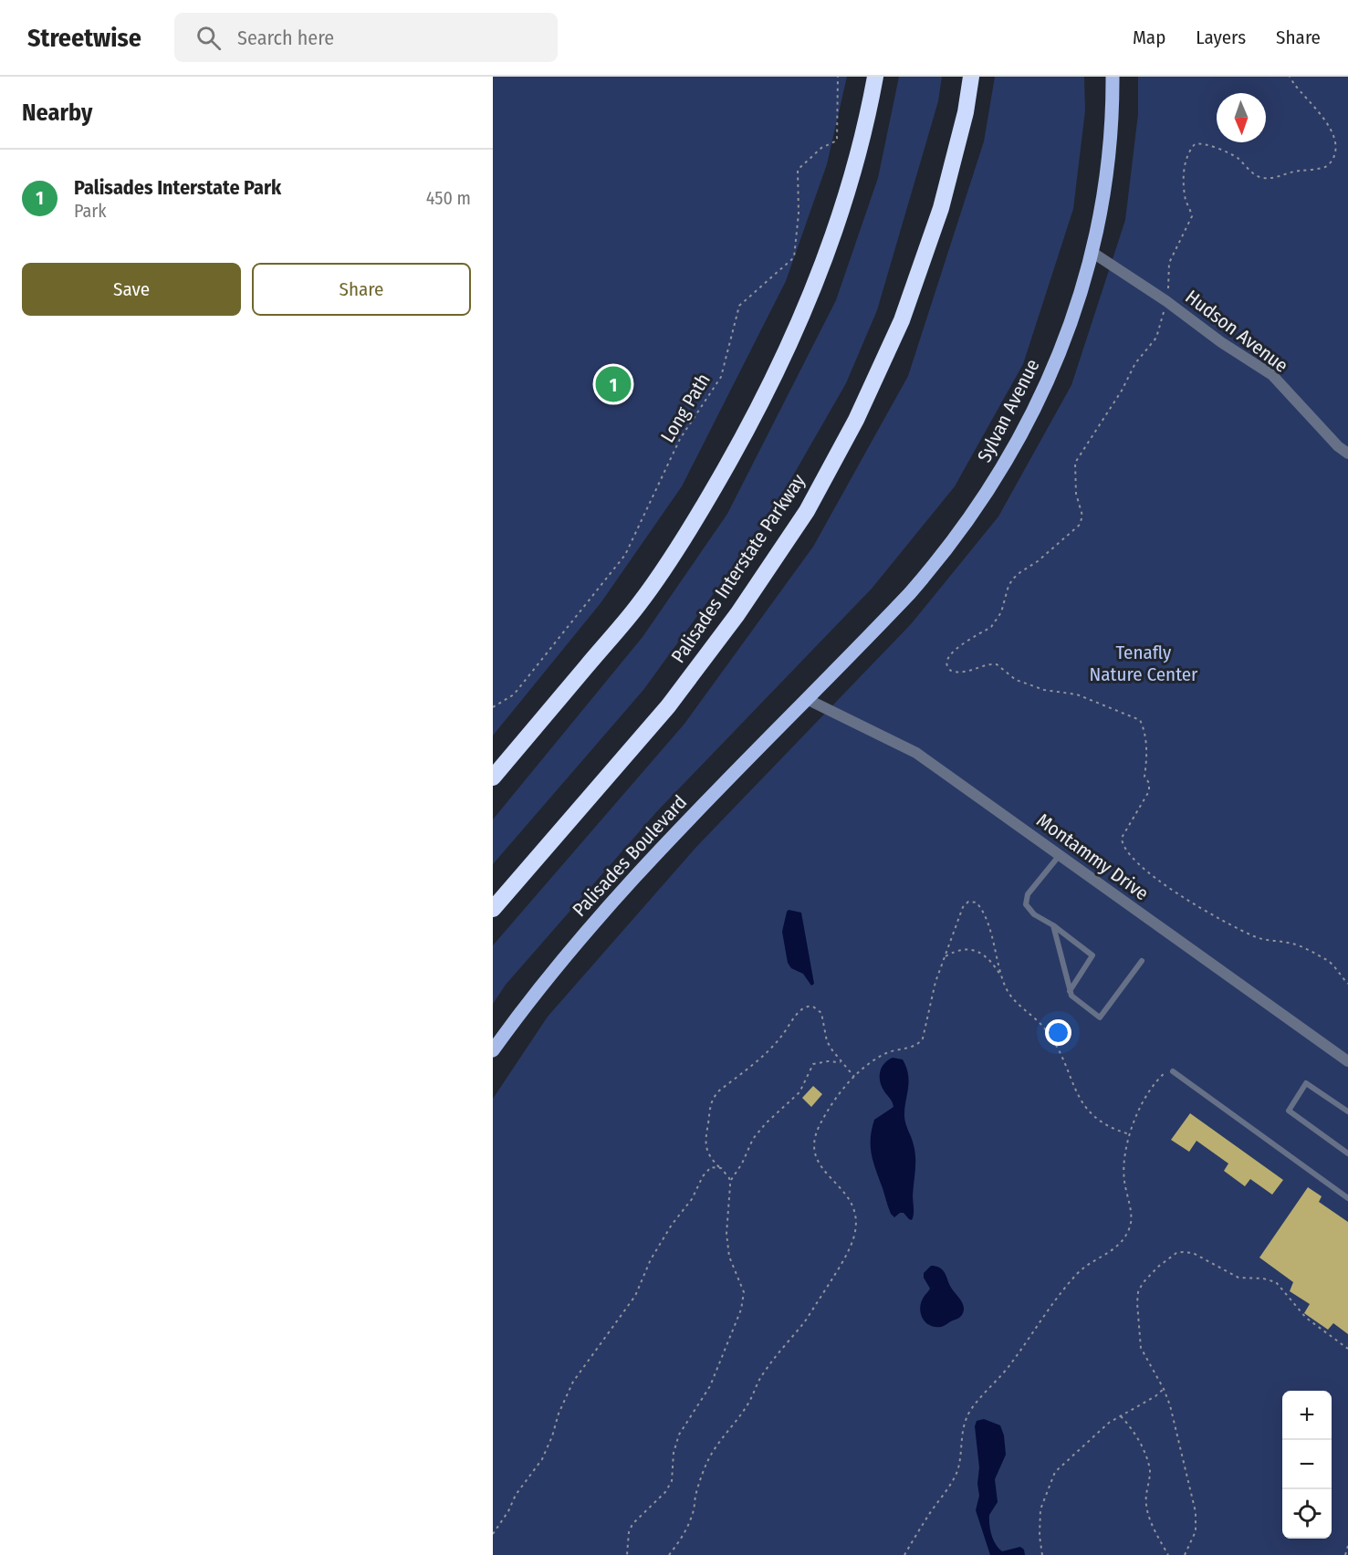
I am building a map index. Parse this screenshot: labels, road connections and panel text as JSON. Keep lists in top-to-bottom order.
{
  "streets": {
    "highway": ["Palisades Interstate Parkway"],
    "main road": ["Sylvan Avenue", "Palisades Boulevard"],
    "street": ["Hudson Avenue", "Montammy Drive"],
    "path": ["Long Path"]
  },
  "crossings": [
    ["Hudson Avenue", "Sylvan Avenue"],
    ["Sylvan Avenue", "Palisades Boulevard"],
    ["Sylvan Avenue", "Montammy Drive"],
    ["Palisades Boulevard", "Montammy Drive"]
  ],
  "parks": ["Tenafly Nature Center"],
  "north": "bottom",
  "page": {
    "header": "Streetwise",
    "search": "Search here",
    "nav": ["Map", "Layers", "Share"],
    "heading": "Nearby",
    "list": [
      {
        "mark": "1",
        "name": "Palisades Interstate Park",
        "note": "Park",
        "value": "450 m"
      }
    ],
    "buttons": ["Save", "Share"],
    "pins": "1",
    "map_buttons": ["+", "−"]
  }
}
